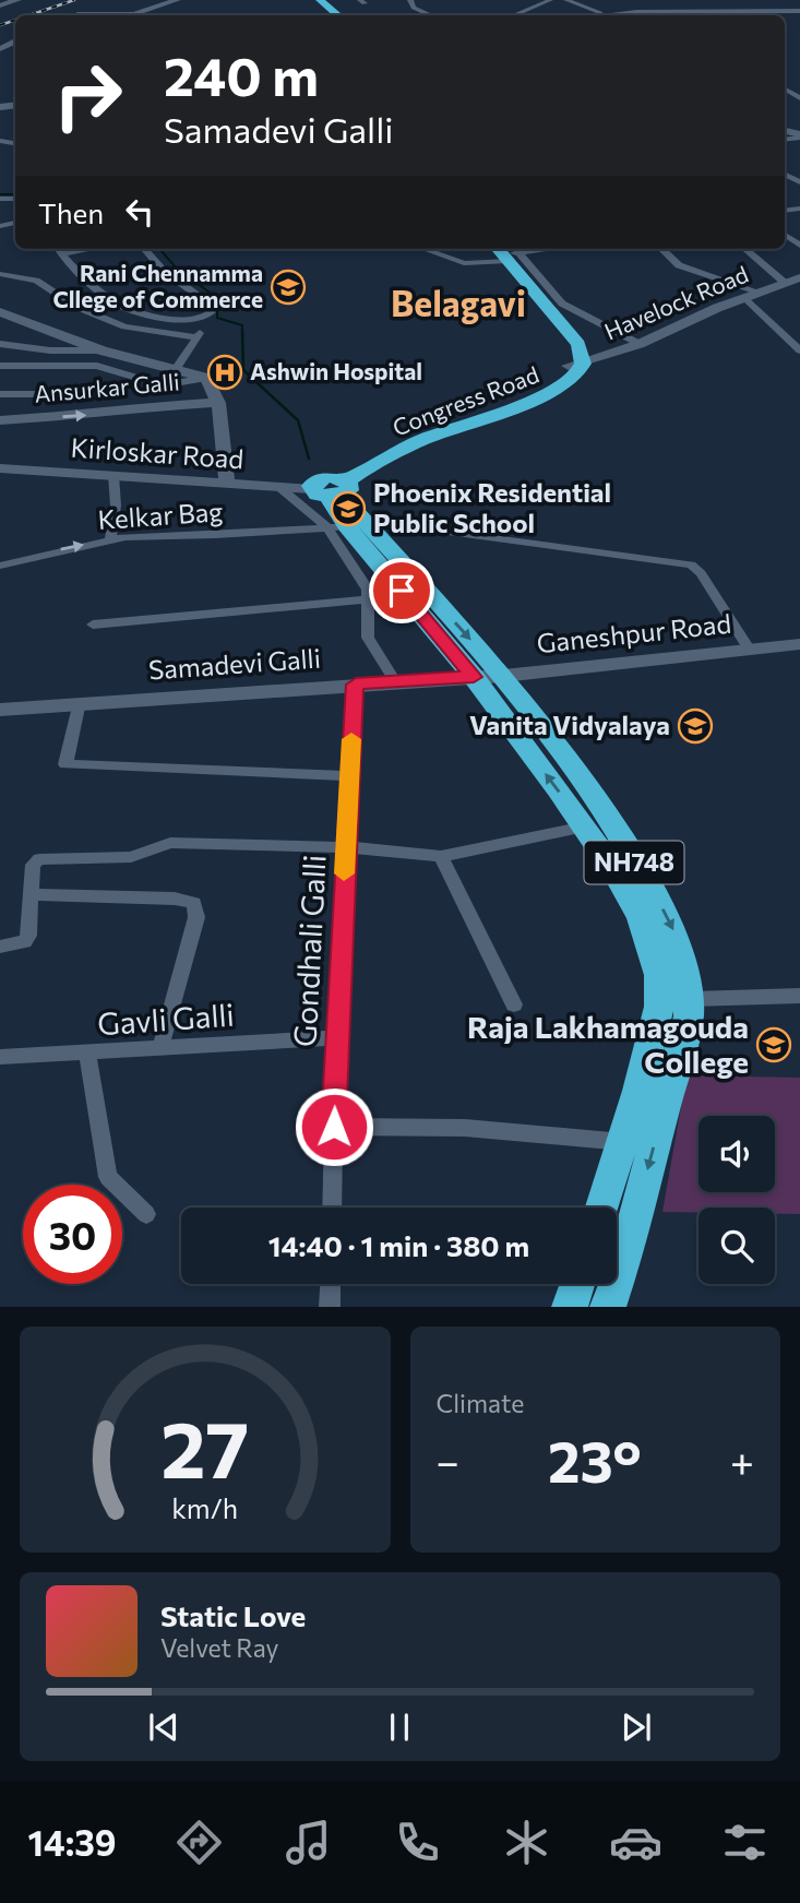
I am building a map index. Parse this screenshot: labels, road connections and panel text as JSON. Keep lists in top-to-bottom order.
{
  "streets": {
    "highway": ["Congress Road", "NH748"],
    "street": [
      "Havelock Road",
      "Ansurkar Galli",
      "Kirloskar Road",
      "Kelkar Bag",
      "Ganeshpur Road",
      "Samadevi Galli",
      "Gondhali Galli",
      "Gavli Galli"
    ]
  },
  "crossings": [
    ["Havelock Road", "Congress Road"],
    ["Congress Road", "Kirloskar Road"],
    ["Congress Road", "NH748"],
    ["Kirloskar Road", "NH748"],
    ["Kelkar Bag", "Ganeshpur Road"],
    ["Kelkar Bag", "NH748"],
    ["Ganeshpur Road", "Samadevi Galli"],
    ["Ganeshpur Road", "NH748"],
    ["Samadevi Galli", "NH748"],
    ["Samadevi Galli", "Gondhali Galli"],
    ["Gondhali Galli", "Gavli Galli"]
  ],
  "districts": ["Belagavi"],
  "places": {
    "school or university": [
      "Rani Chennamma Cllege of Commerce",
      "Phoenix Residential Public School",
      "Vanita Vidyalaya",
      "Raja Lakhamagouda College"
    ],
    "hospital": ["Ashwin Hospital"]
  },
  "page": {
    "turn": ["240 m", "Samadevi Galli"],
    "then": "Then",
    "limit": "30",
    "trip": "14:40 · 1 min · 380 m",
    "tile": "Climate",
    "heat": ["−", "23°", "+"],
    "song": ["Static Love", "Velvet Ray"],
    "tabs": "14:39",
    "gauge": ["27", "km/h"]
  }
}
